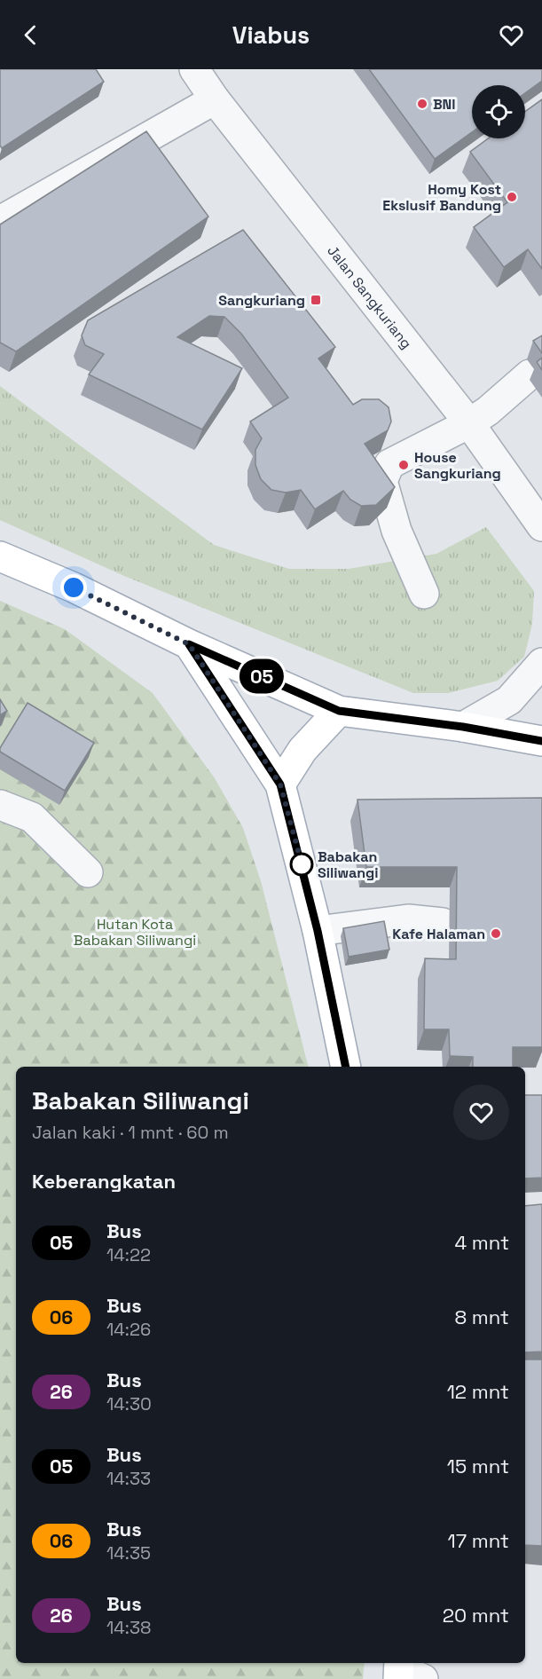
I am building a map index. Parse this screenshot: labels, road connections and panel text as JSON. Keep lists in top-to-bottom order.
{
  "streets": {
    "street": ["Jalan Sangkuriang"]
  },
  "parks": ["Hutan Kota Babakan Siliwangi"],
  "places": {
    "other": [
      "BNI",
      "Homy Kost Ekslusif Bandung",
      "House Sangkuriang",
      "Babakan Siliwangi",
      "Kafe Halaman"
    ],
    "transit": ["Sangkuriang"]
  },
  "lines": ["bus line 05"],
  "page": {
    "header": "Viabus",
    "on_map": "05",
    "heading": [
      ["Babakan Siliwangi", "Jalan kaki · 1 mnt · 60 m"],
      "Keberangkatan"
    ],
    "list": [
      {
        "mark": "05",
        "name": "Bus",
        "note": "14:22",
        "value": "4 mnt"
      },
      {
        "mark": "06",
        "name": "Bus",
        "note": "14:26",
        "value": "8 mnt"
      },
      {
        "mark": "26",
        "name": "Bus",
        "note": "14:30",
        "value": "12 mnt"
      },
      {
        "mark": "05",
        "name": "Bus",
        "note": "14:33",
        "value": "15 mnt"
      },
      {
        "mark": "06",
        "name": "Bus",
        "note": "14:35",
        "value": "17 mnt"
      },
      {
        "mark": "26",
        "name": "Bus",
        "note": "14:38",
        "value": "20 mnt"
      }
    ]
  }
}
